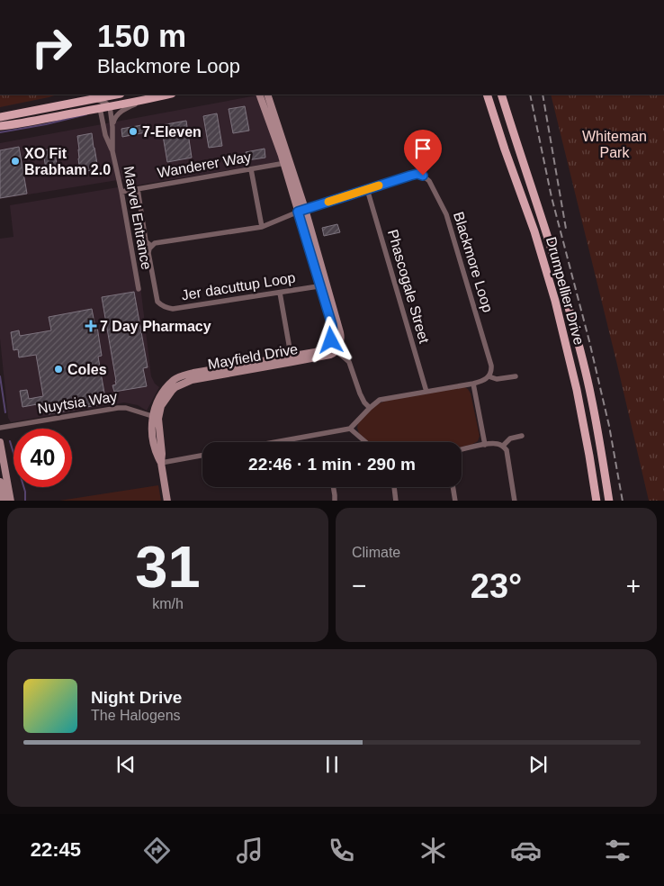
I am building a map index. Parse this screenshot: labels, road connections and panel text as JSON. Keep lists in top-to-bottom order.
{
  "streets": {
    "main road": ["Drumpellier Drive"],
    "street": [
      "Wanderer Way",
      "Marvel Entrance",
      "Blackmore Loop",
      "Jer dacuttup Loop",
      "Phascogale Street",
      "Mayfield Drive",
      "Nuytsia Way"
    ]
  },
  "crossings": [
    ["Wanderer Way", "Marvel Entrance"],
    ["Blackmore Loop", "Phascogale Street"],
    ["Mayfield Drive", "Nuytsia Way"]
  ],
  "parks": ["Whiteman Park"],
  "places": {
    "other": ["7-Eleven", "XO Fit Brabham 2.0", "Coles"],
    "health": ["7 Day Pharmacy"]
  },
  "page": {
    "turn": ["150 m", "Blackmore Loop"],
    "limit": "40",
    "trip": "22:46 · 1 min · 290 m",
    "tile": [
      ["31", "km/h"],
      "Climate"
    ],
    "heat": ["−", "23°", "+"],
    "song": ["Night Drive", "The Halogens"],
    "tabs": "22:45"
  }
}
